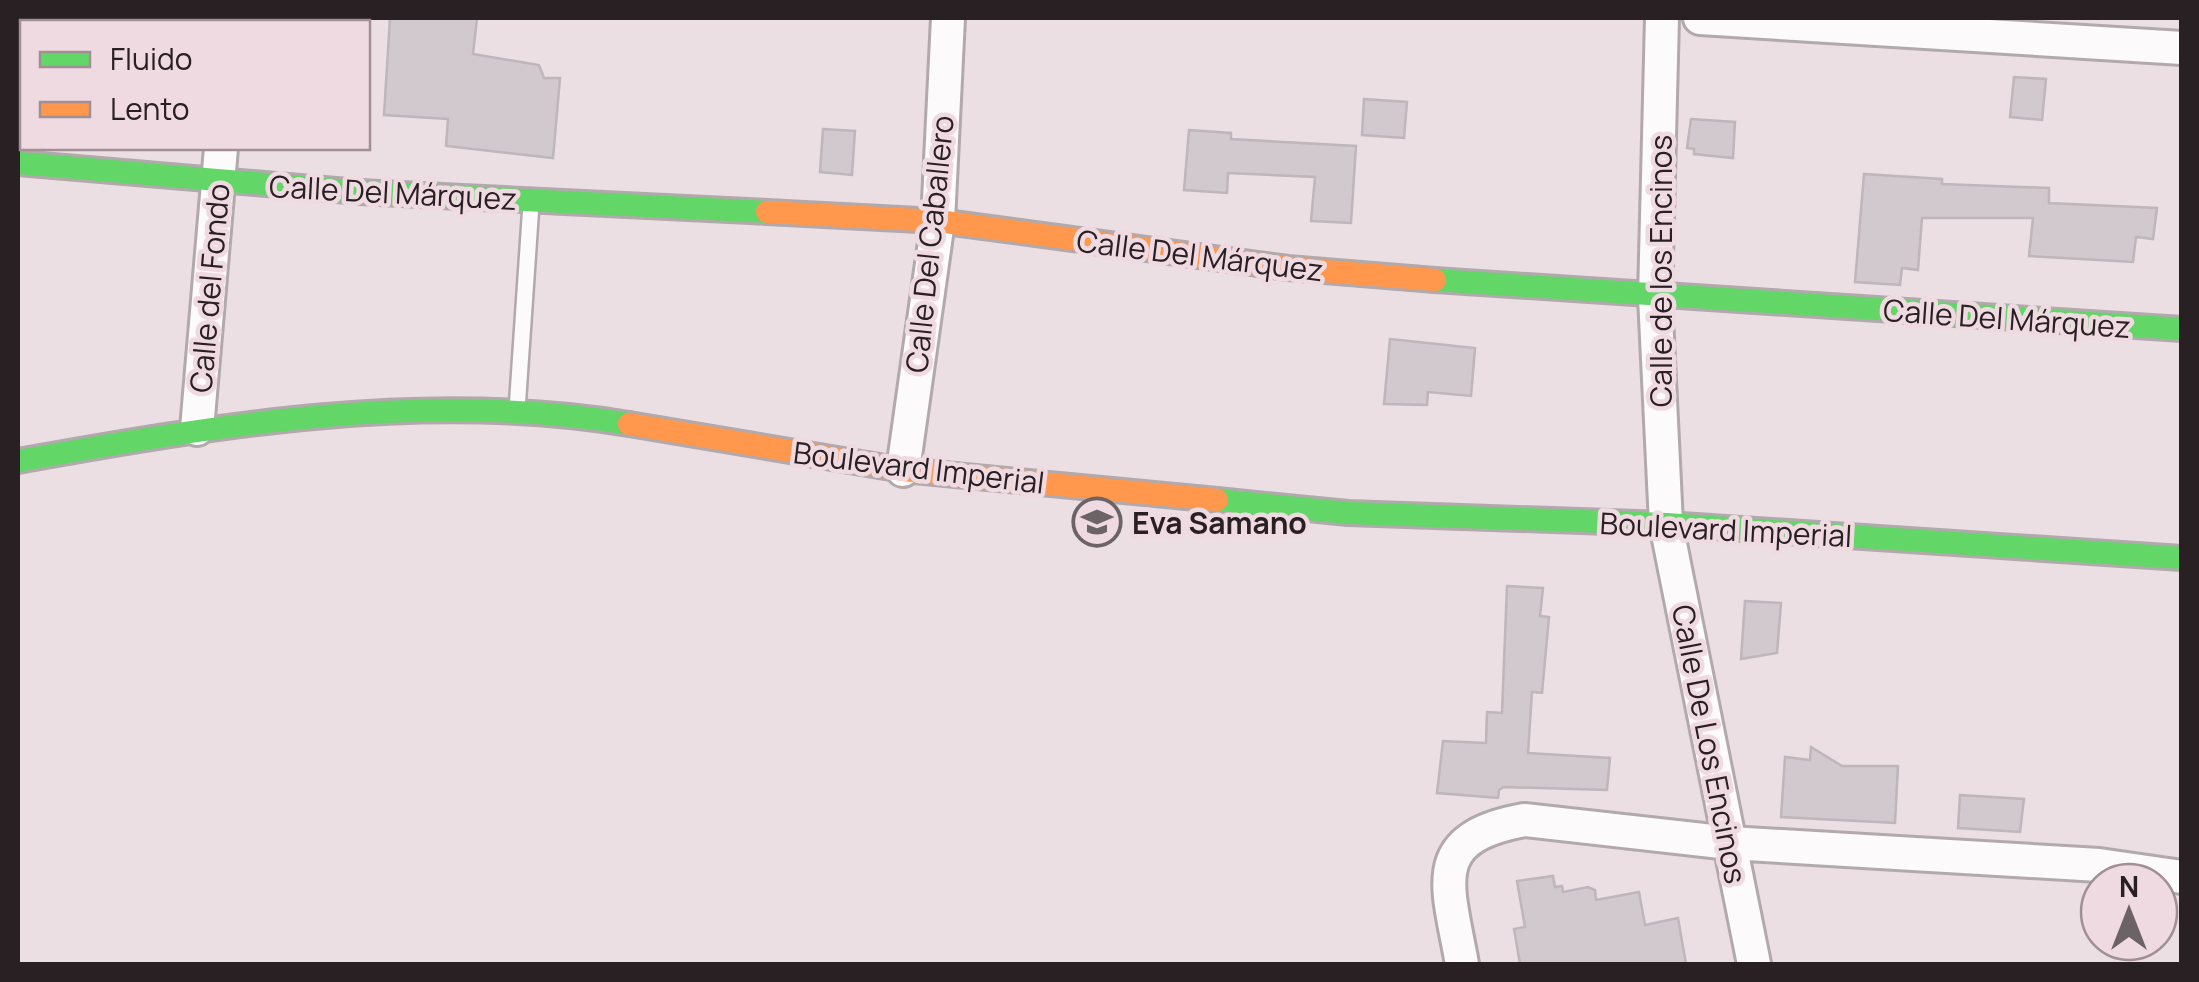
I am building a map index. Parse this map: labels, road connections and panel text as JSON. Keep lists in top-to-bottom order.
{
  "streets": {
    "street": [
      "Calle Del Márquez",
      "Calle Del Caballero",
      "Calle de los Encinos",
      "Calle del Fondo",
      "Boulevard Imperial",
      "Calle De Los Encinos"
    ]
  },
  "crossings": [
    ["Calle Del Márquez", "Calle Del Caballero"],
    ["Calle Del Márquez", "Calle de los Encinos"],
    ["Calle Del Márquez", "Calle del Fondo"],
    ["Calle Del Caballero", "Boulevard Imperial"],
    ["Calle de los Encinos", "Boulevard Imperial"],
    ["Calle de los Encinos", "Calle De Los Encinos"],
    ["Calle del Fondo", "Boulevard Imperial"],
    ["Boulevard Imperial", "Calle De Los Encinos"]
  ],
  "places": {
    "school or university": ["Eva Samano"]
  },
  "legend": ["Fluido", "Lento"],
  "north": "top"
}
